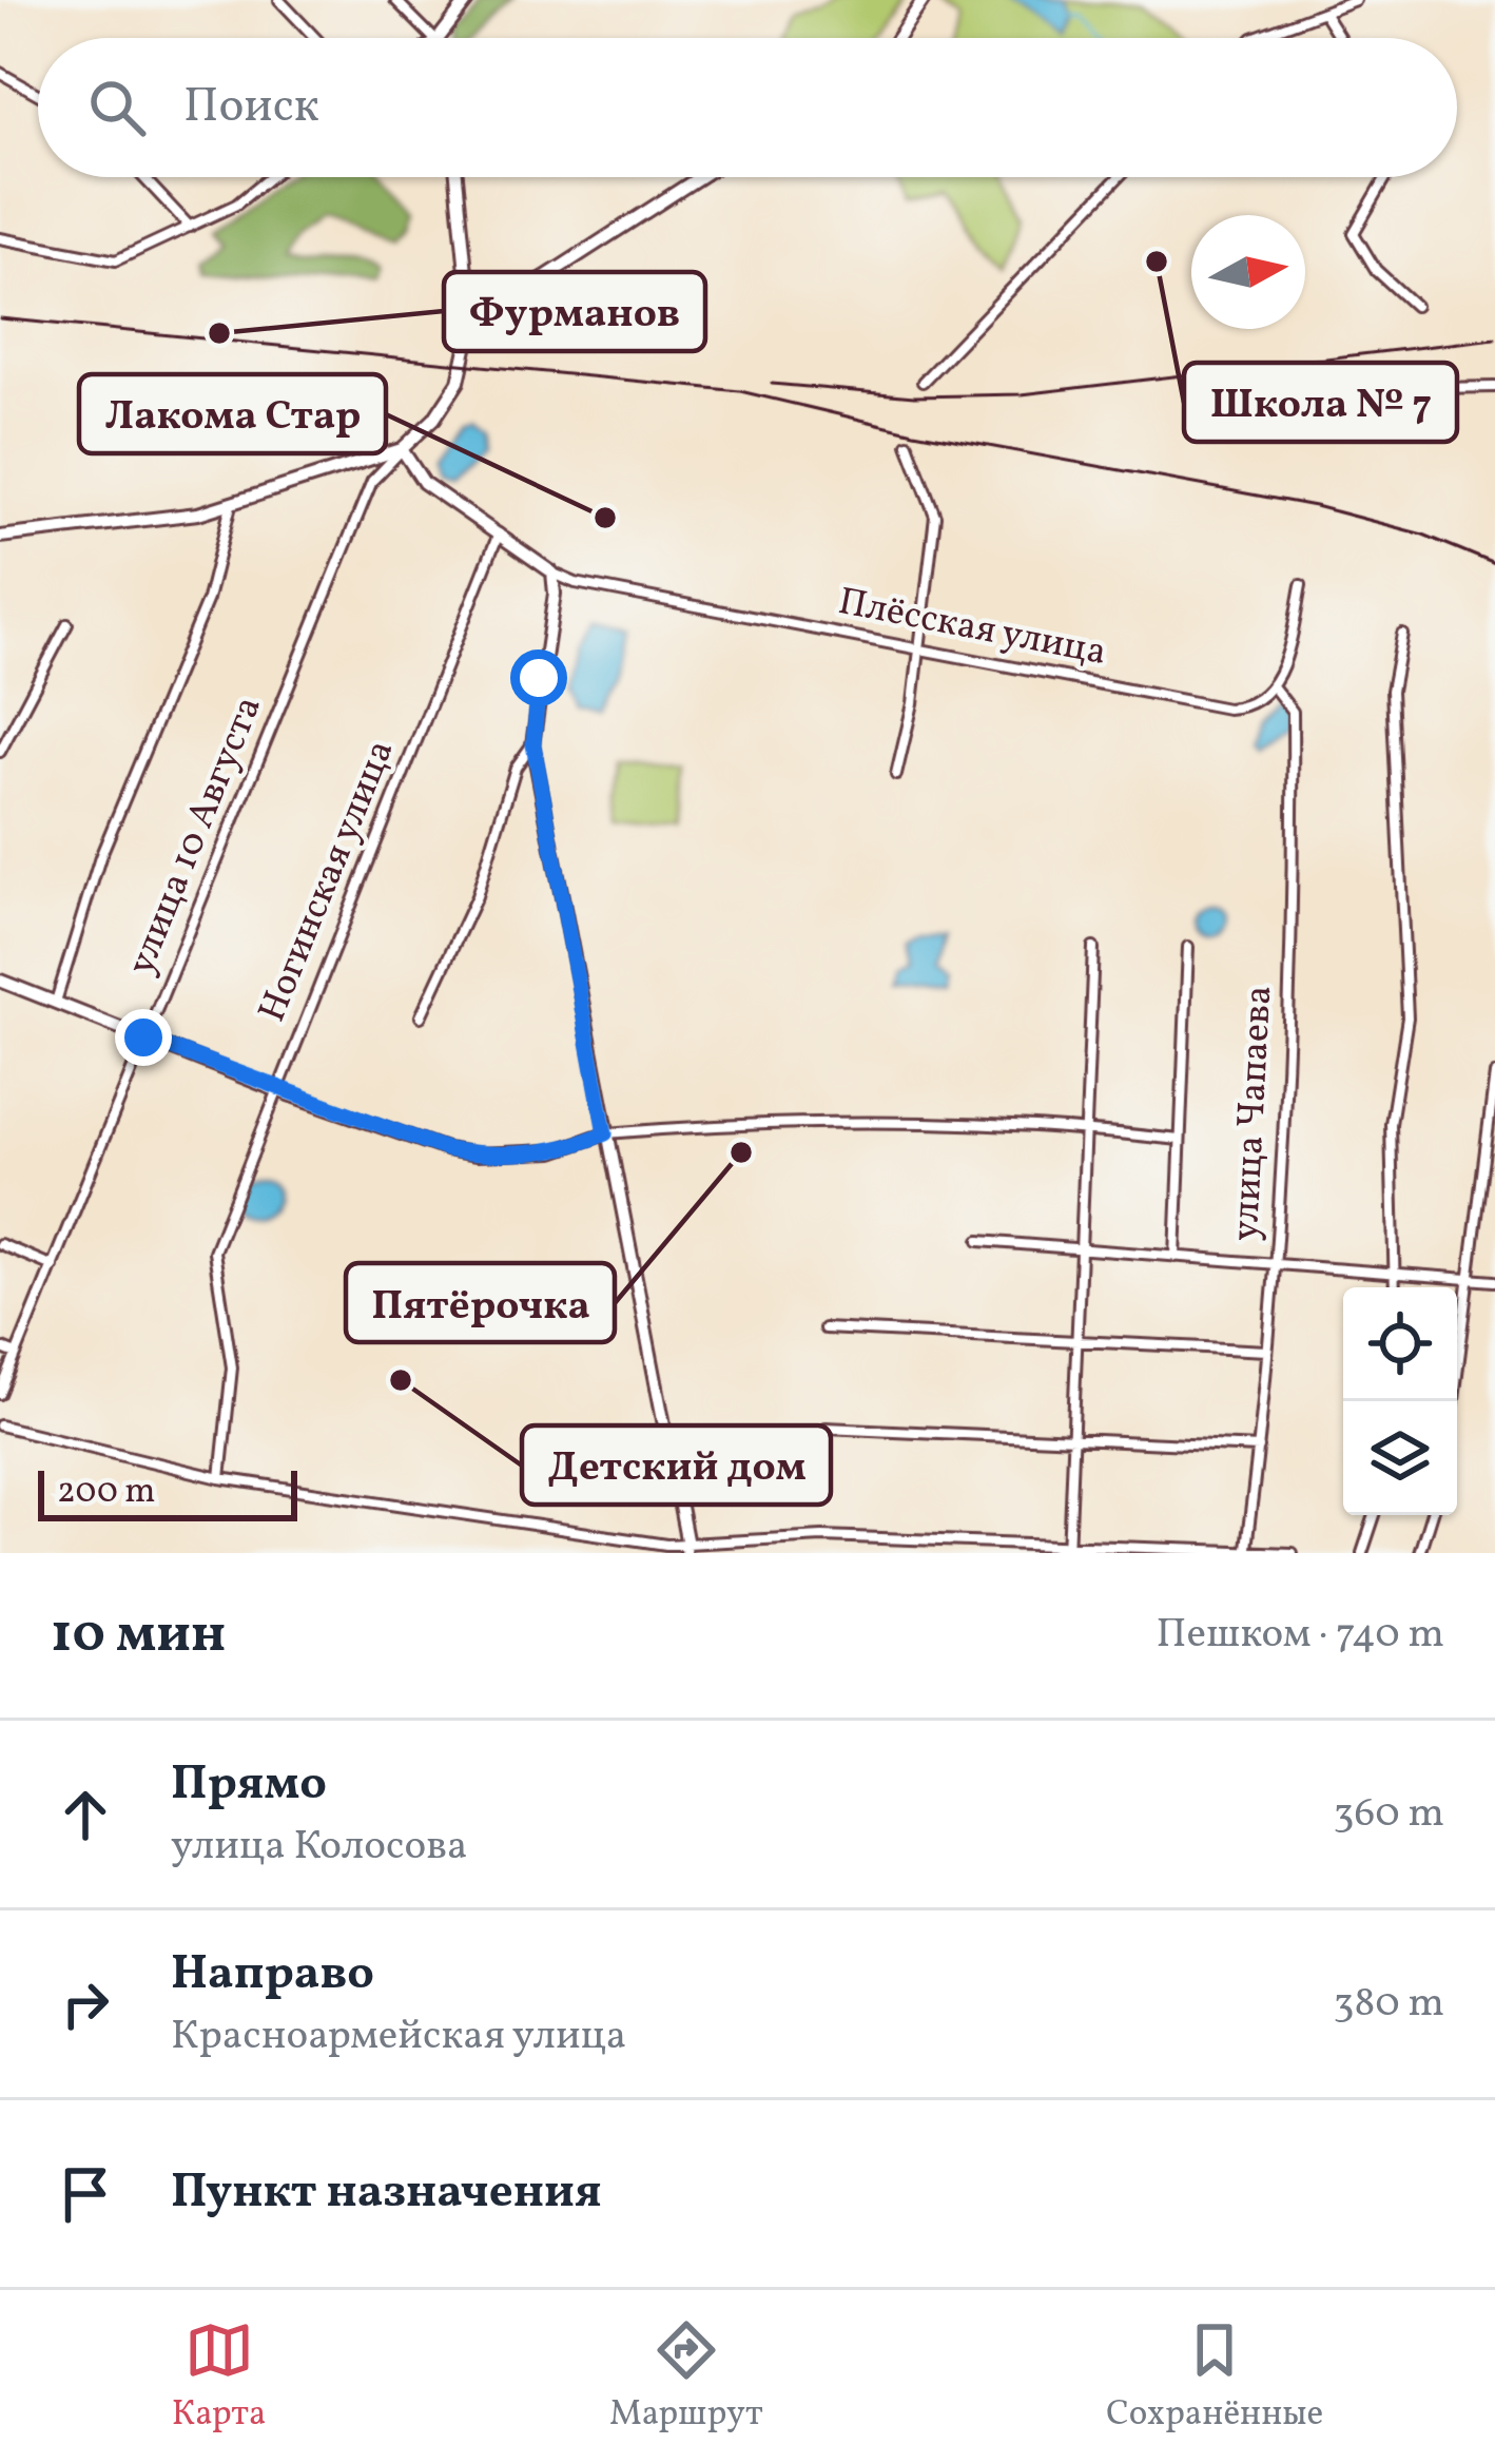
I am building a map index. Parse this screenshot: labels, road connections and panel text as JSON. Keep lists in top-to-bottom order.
{
  "streets": {
    "street": [
      "Плёсская улица",
      "улица 10 Августа",
      "Ногинская улица",
      "улица Чапаева"
    ]
  },
  "crossings": [
    ["Плёсская улица", "улица Чапаева"]
  ],
  "places": [
    "Школа № 7",
    "Фурманов",
    "Лакома Стар",
    "Пятёрочка",
    "Детский дом"
  ],
  "scale_bar": "200 m",
  "north": "right",
  "page": {
    "search": "Поиск",
    "scale": "200 m",
    "heading": ["10 мин", "Пешком · 740 m"],
    "list": [
      ["Прямо", "улица Колосова", "360 m"],
      ["Направо", "Красноармейская улица", "380 m"],
      "Пункт назначения"
    ],
    "nav": ["Карта", "Маршрут", "Сохранённые"]
  }
}
